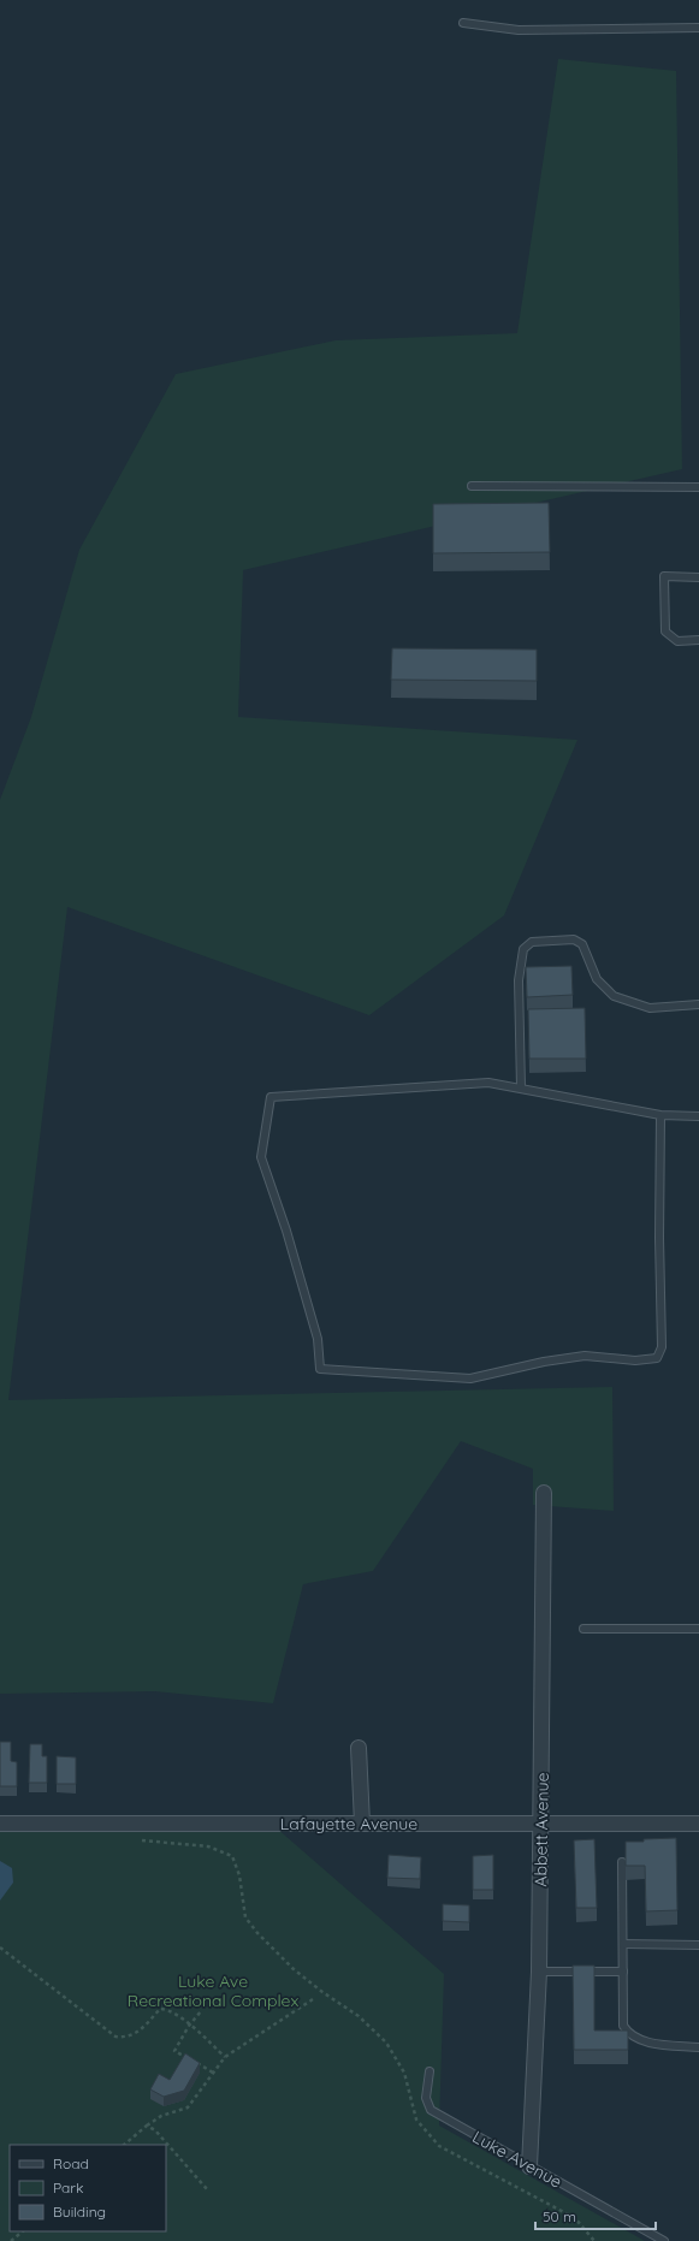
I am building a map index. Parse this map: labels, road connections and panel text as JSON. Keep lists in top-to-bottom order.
{
  "streets": {
    "street": ["Lafayette Avenue", "Abbett Avenue"],
    "lane": ["Luke Avenue"]
  },
  "crossings": [
    ["Lafayette Avenue", "Abbett Avenue"],
    ["Abbett Avenue", "Luke Avenue"]
  ],
  "parks": ["Luke Ave Recreational Complex"],
  "legend": ["Road", "Park", "Building"],
  "scale_bar": "50 m"
}
